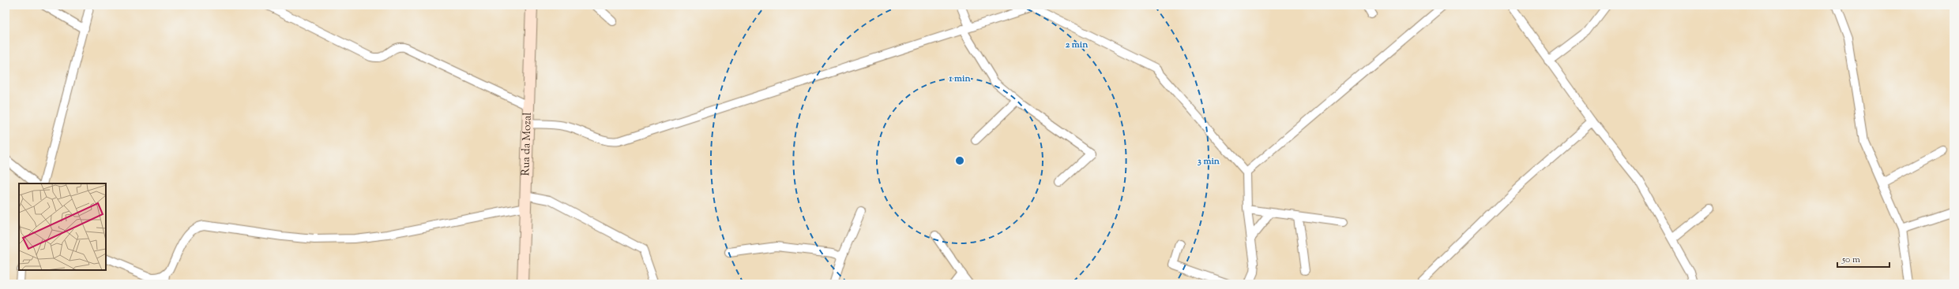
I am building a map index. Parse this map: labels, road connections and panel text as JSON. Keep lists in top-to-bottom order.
{
  "streets": {
    "main road": ["Rua da Mozal"]
  },
  "scale_bar": "50 m",
  "rings": ["2 min", "1 min", "3 min"]
}
